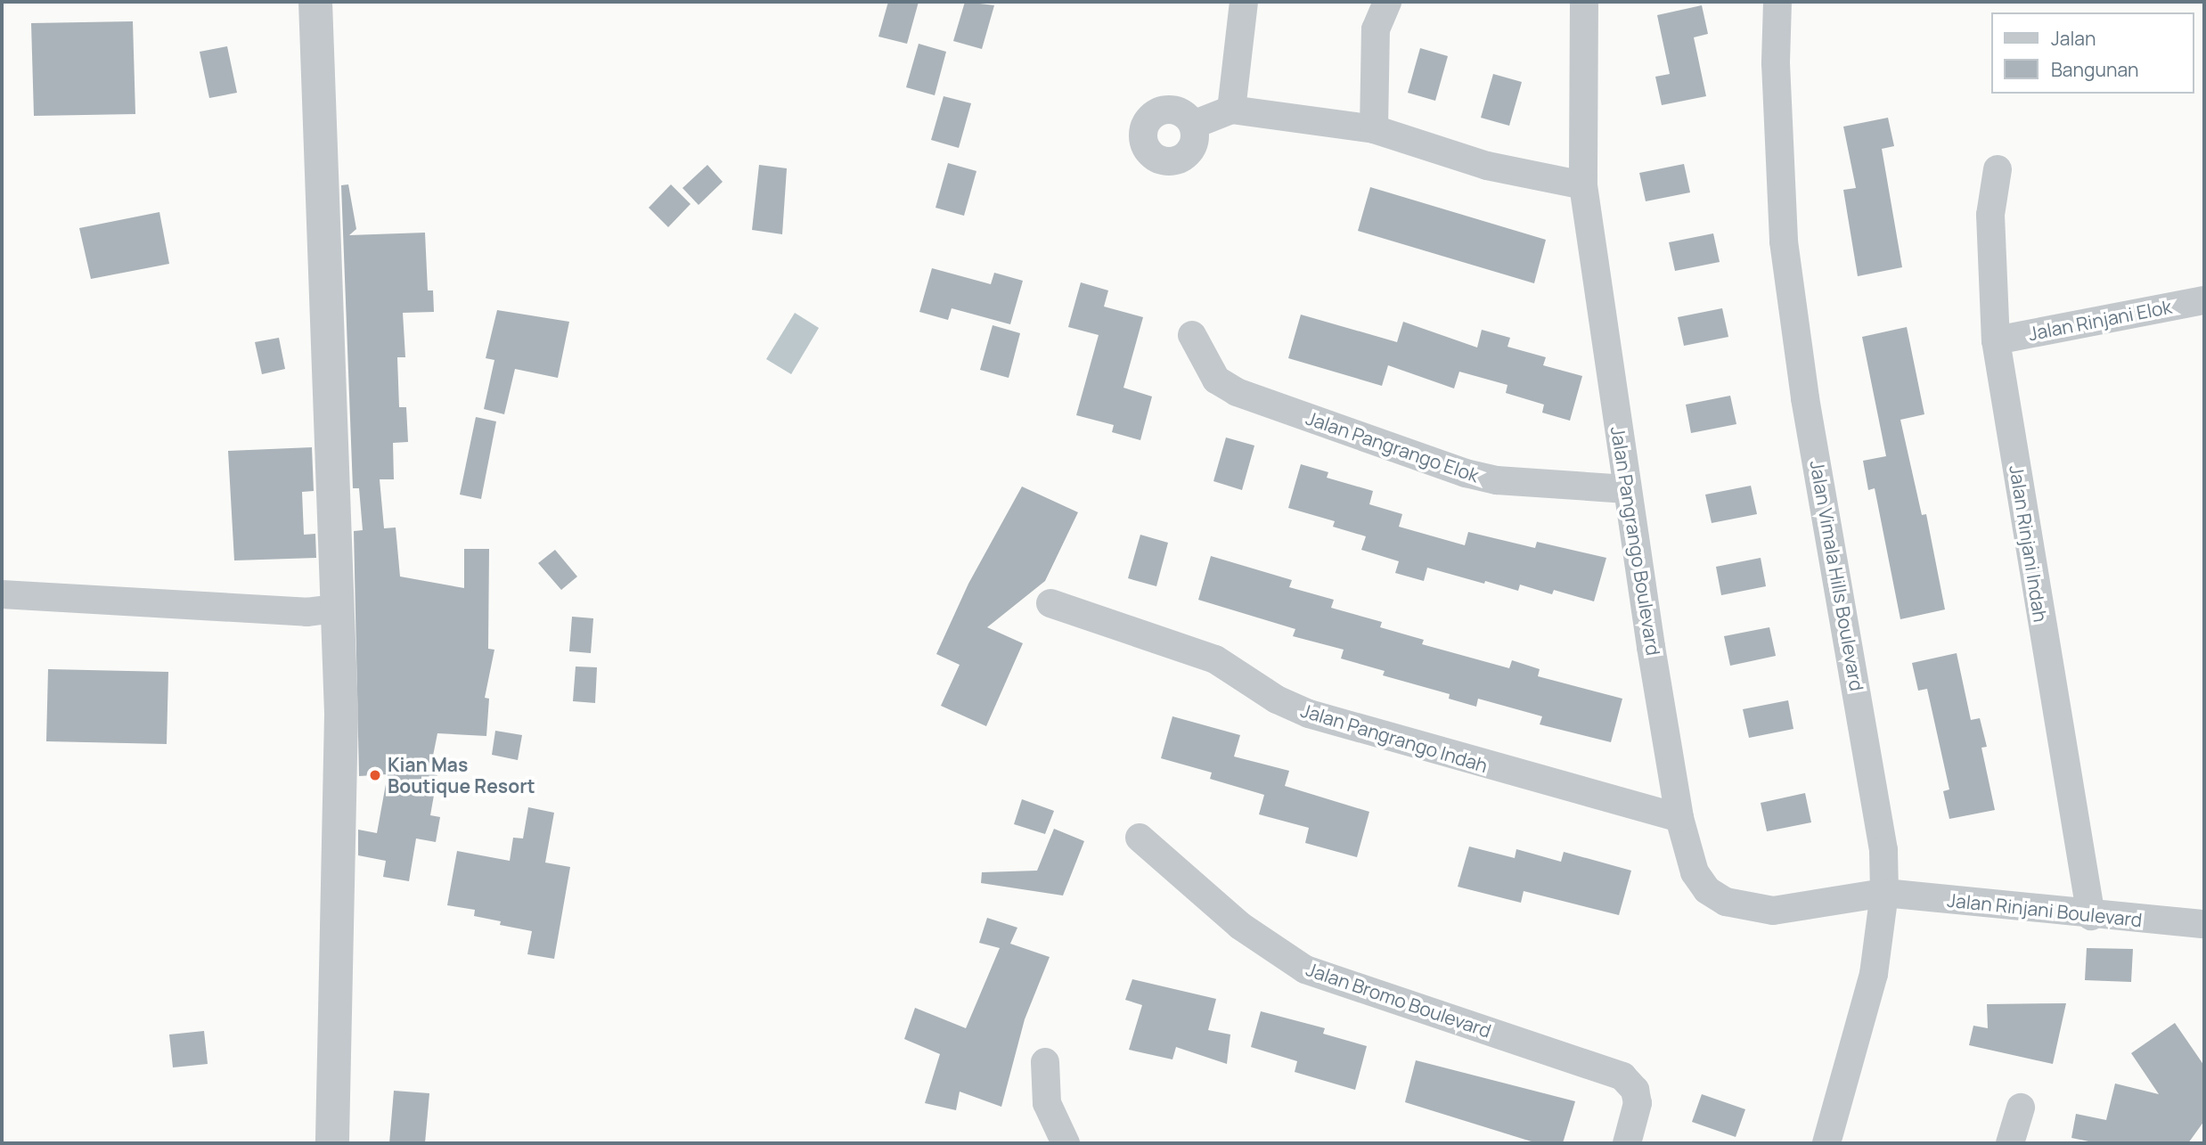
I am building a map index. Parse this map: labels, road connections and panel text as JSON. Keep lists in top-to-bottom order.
{
  "streets": {
    "street": [
      "Jalan Rinjani Elok",
      "Jalan Pangrango Elok",
      "Jalan Pangrango Boulevard",
      "Jalan Rinjani Indah",
      "Jalan Vimala Hills Boulevard",
      "Jalan Pangrango Indah",
      "Jalan Rinjani Boulevard",
      "Jalan Bromo Boulevard"
    ]
  },
  "crossings": [
    ["Jalan Rinjani Elok", "Jalan Rinjani Indah"],
    ["Jalan Pangrango Elok", "Jalan Pangrango Boulevard"],
    ["Jalan Pangrango Boulevard", "Jalan Vimala Hills Boulevard"],
    ["Jalan Pangrango Boulevard", "Jalan Pangrango Indah"],
    ["Jalan Pangrango Boulevard", "Jalan Rinjani Boulevard"],
    ["Jalan Rinjani Indah", "Jalan Rinjani Boulevard"],
    ["Jalan Vimala Hills Boulevard", "Jalan Rinjani Boulevard"]
  ],
  "places": ["Kian Mas Boutique Resort"],
  "legend": ["Jalan", "Bangunan"]
}
